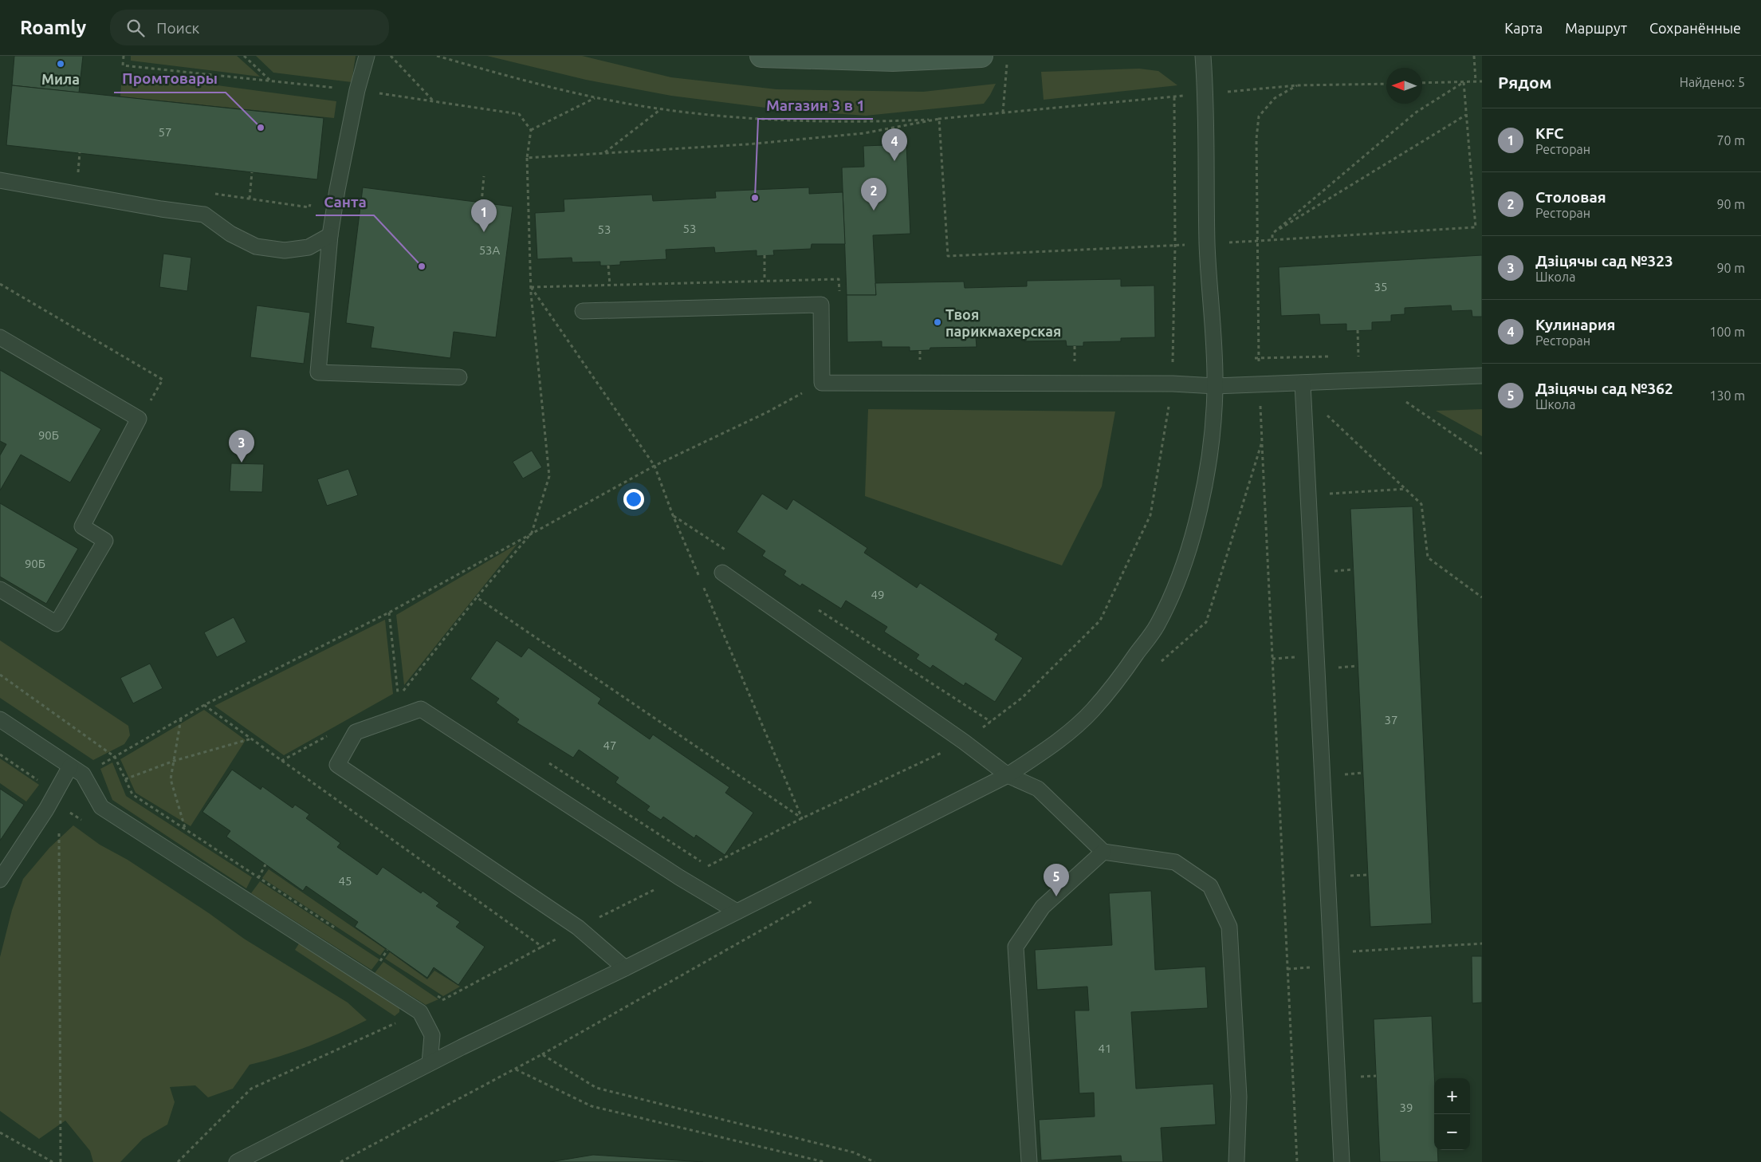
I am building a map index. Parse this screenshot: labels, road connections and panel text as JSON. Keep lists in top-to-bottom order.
{
  "places": [
    "Мила",
    "Промтовары",
    "Магазин 3 в 1",
    "Санта",
    "Твоя парикмахерская"
  ],
  "house_numbers": [
    "57",
    "53",
    "53",
    "53А",
    "35",
    "90Б",
    "90Б",
    "49",
    "37",
    "47",
    "45",
    "41",
    "39"
  ],
  "north": "left",
  "page": {
    "header": "Roamly",
    "search": "Поиск",
    "nav": ["Карта", "Маршрут", "Сохранённые"],
    "heading": ["Рядом", "Найдено: 5"],
    "list": [
      {
        "mark": "1",
        "name": "KFC",
        "note": "Ресторан",
        "value": "70 m"
      },
      {
        "mark": "2",
        "name": "Столовая",
        "note": "Ресторан",
        "value": "90 m"
      },
      {
        "mark": "3",
        "name": "Дзіцячы сад №323",
        "note": "Школа",
        "value": "90 m"
      },
      {
        "mark": "4",
        "name": "Кулинария",
        "note": "Ресторан",
        "value": "100 m"
      },
      {
        "mark": "5",
        "name": "Дзіцячы сад №362",
        "note": "Школа",
        "value": "130 m"
      }
    ],
    "pins": [
      "4",
      "2",
      "1",
      "3",
      "5"
    ],
    "map_buttons": ["+", "−"]
  }
}
